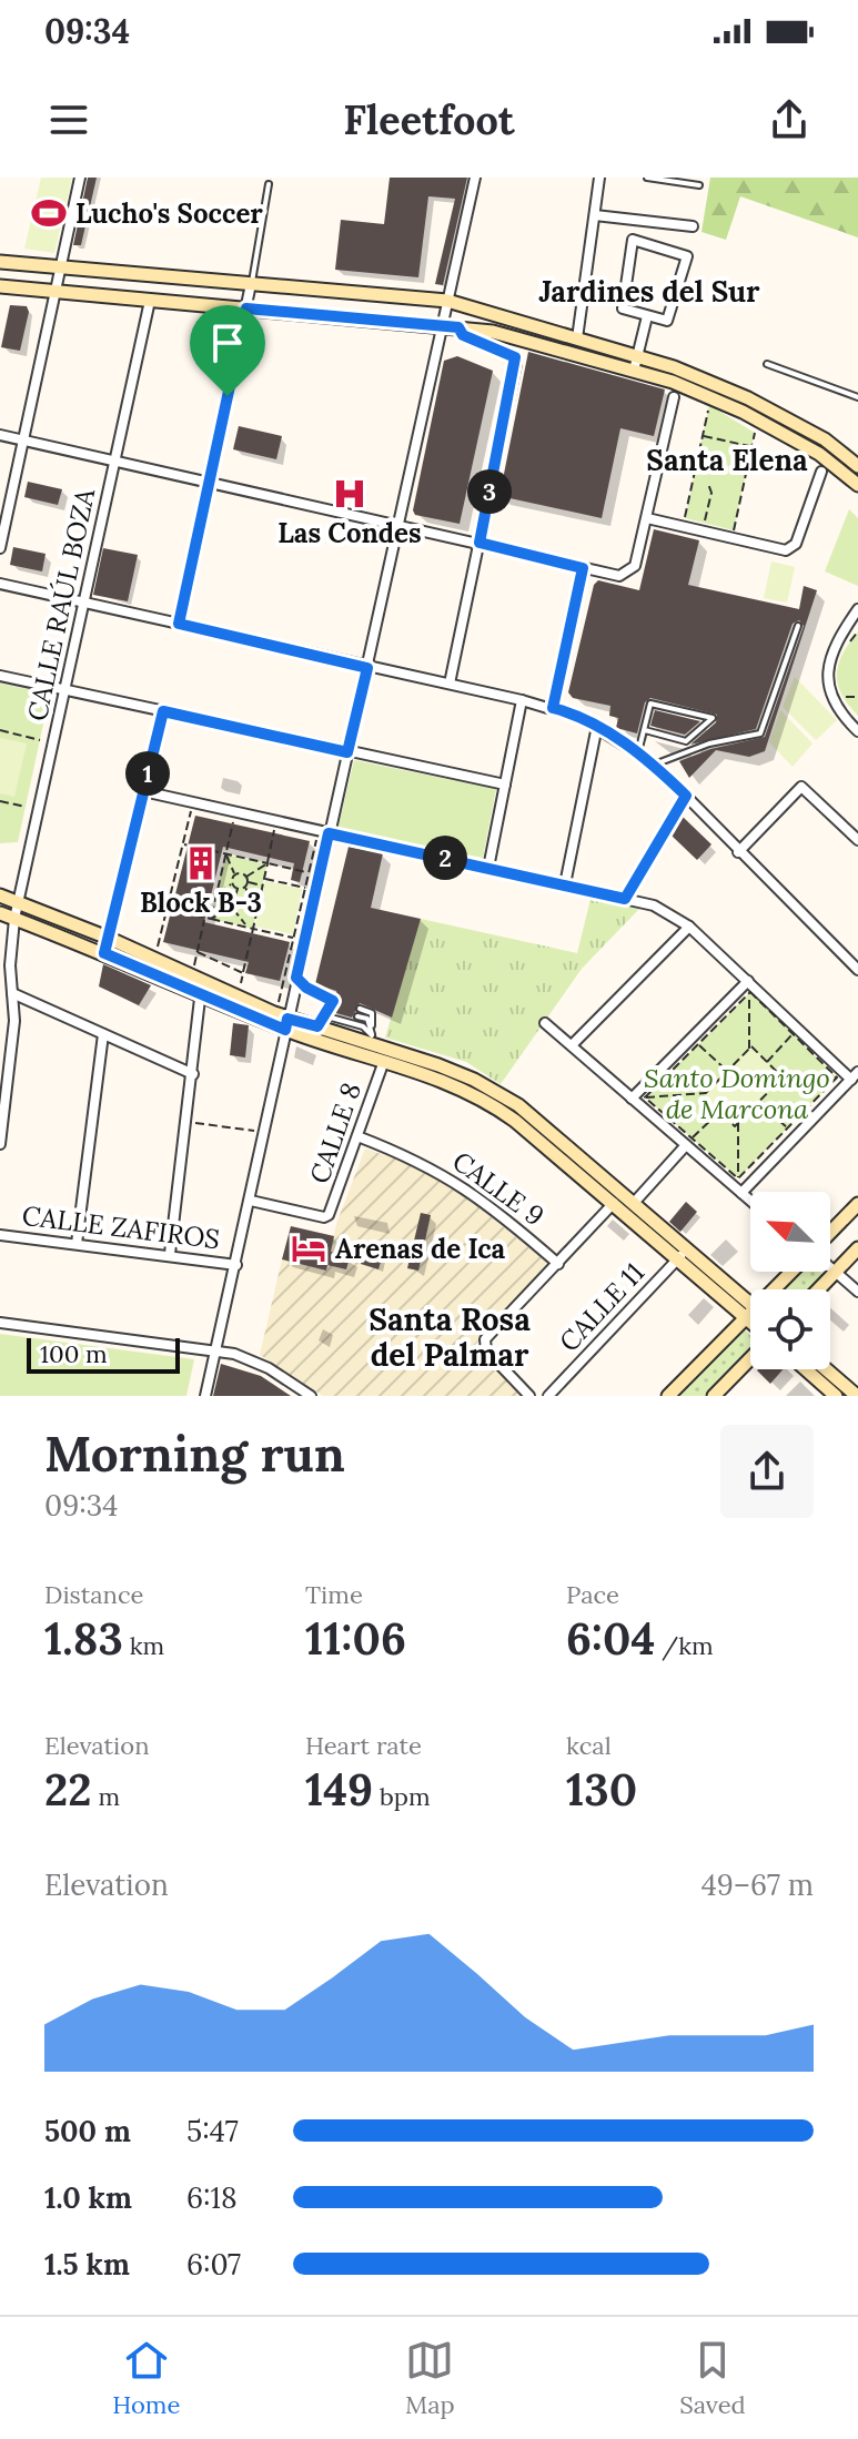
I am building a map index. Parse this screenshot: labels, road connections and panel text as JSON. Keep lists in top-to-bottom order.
{
  "streets": {
    "street": [
      "CALLE RAÚL BOZA",
      "CALLE 8",
      "CALLE 9",
      "CALLE ZAFIROS",
      "CALLE 11"
    ]
  },
  "crossings": [
    ["CALLE 8", "CALLE 9"]
  ],
  "districts": ["Jardines del Sur", "Santa Elena", "Santa Rosa del Palmar"],
  "parks": ["Santo Domingo de Marcona"],
  "places": {
    "sports": ["Lucho's Soccer"],
    "hospital": ["Las Condes"],
    "building": ["Block B-3"],
    "hotel": ["Arenas de Ica"]
  },
  "scale_bar": "100 m",
  "north": "top left",
  "page": {
    "status": "09:34",
    "header": "Fleetfoot",
    "pins": ["3", "1", "2"],
    "scale": "100 m",
    "heading": ["Morning run", "09:34"],
    "stats": [
      ["Distance", "1.83 km"],
      ["Time", "11:06"],
      ["Pace", "6:04 /km"],
      ["Elevation", "22 m"],
      ["Heart rate", "149 bpm"],
      ["kcal", "130"]
    ],
    "chart": ["Elevation", "49–67 m"],
    "list": [
      {
        "name": "500 m",
        "note": "5:47"
      },
      {
        "name": "1.0 km",
        "note": "6:18"
      },
      {
        "name": "1.5 km",
        "note": "6:07"
      }
    ],
    "tabs": ["Home", "Map", "Saved"]
  }
}
